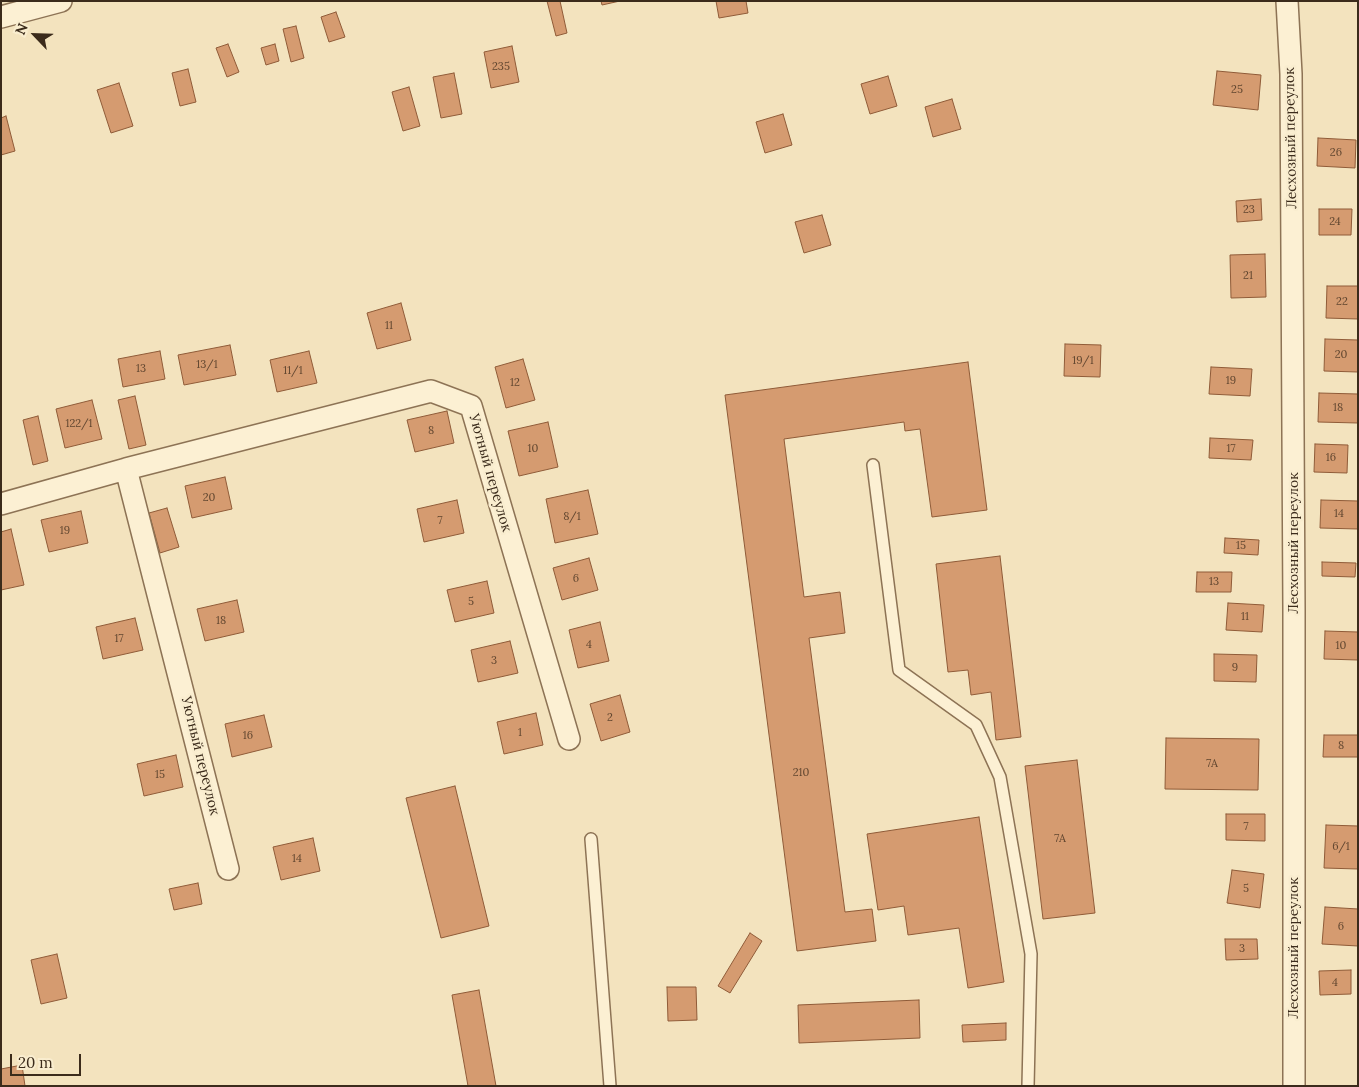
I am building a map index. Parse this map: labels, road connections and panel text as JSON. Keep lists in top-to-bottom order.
{
  "streets": {
    "street": ["Лесхозный переулок", "Уютный переулок"]
  },
  "house_numbers": [
    "235",
    "25",
    "26",
    "23",
    "24",
    "21",
    "22",
    "11",
    "20",
    "19/1",
    "13/1",
    "13",
    "11/1",
    "19",
    "12",
    "18",
    "122/1",
    "8",
    "10",
    "17",
    "16",
    "20",
    "14",
    "8/1",
    "7",
    "19",
    "15",
    "6",
    "13",
    "5",
    "11",
    "18",
    "17",
    "4",
    "10",
    "3",
    "9",
    "2",
    "1",
    "16",
    "8",
    "7А",
    "210",
    "15",
    "7",
    "7А",
    "6/1",
    "14",
    "5",
    "6",
    "3",
    "4"
  ],
  "scale_bar": "20 m",
  "north": "top left"
}
